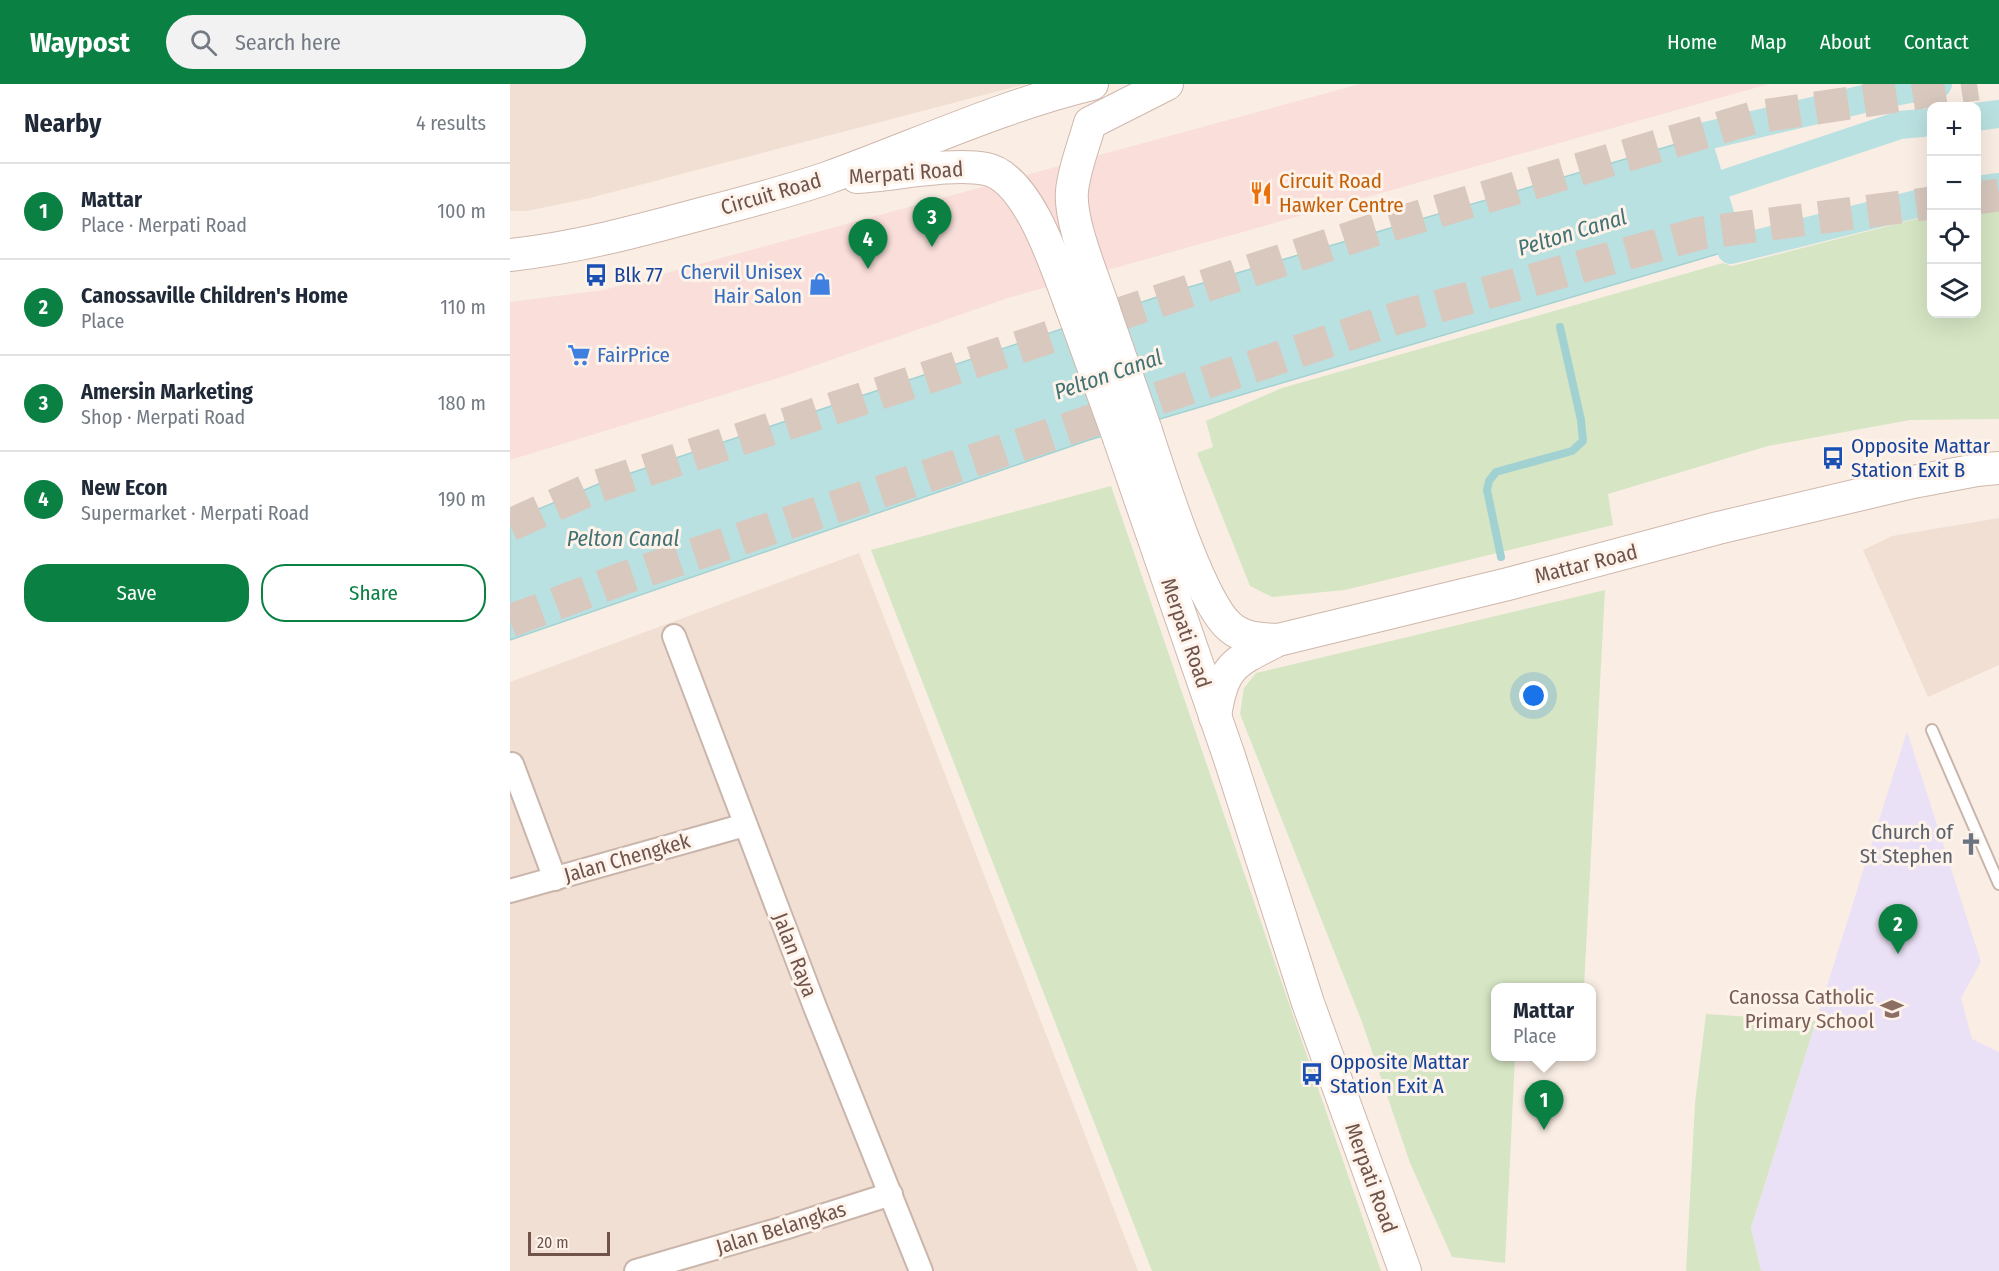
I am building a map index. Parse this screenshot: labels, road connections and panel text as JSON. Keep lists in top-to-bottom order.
{
  "streets": {
    "street": [
      "Merpati Road",
      "Circuit Road",
      "Mattar Road",
      "Jalan Chengkek",
      "Jalan Raya",
      "Jalan Belangkas"
    ]
  },
  "crossings": [
    ["Merpati Road", "Circuit Road"],
    ["Merpati Road", "Mattar Road"],
    ["Jalan Chengkek", "Jalan Raya"],
    ["Jalan Raya", "Jalan Belangkas"]
  ],
  "water": ["Pelton Canal"],
  "places": {
    "restaurant": ["Circuit Road Hawker Centre"],
    "bus stop": ["Blk 77", "Opposite Mattar Station Exit B", "Opposite Mattar Station Exit A"],
    "shop": ["Chervil Unisex Hair Salon"],
    "supermarket": ["FairPrice"],
    "church": ["Church of St Stephen"],
    "school or university": ["Canossa Catholic Primary School"]
  },
  "scale_bar": "20 m",
  "page": {
    "header": "Waypost",
    "search": "Search here",
    "nav": [
      "Home",
      "Map",
      "About",
      "Contact"
    ],
    "heading": ["Nearby", "4 results"],
    "map_buttons": ["+", "−"],
    "list": [
      {
        "mark": "1",
        "name": "Mattar",
        "note": "Place · Merpati Road",
        "value": "100 m"
      },
      {
        "mark": "2",
        "name": "Canossaville Children's Home",
        "note": "Place",
        "value": "110 m"
      },
      {
        "mark": "3",
        "name": "Amersin Marketing",
        "note": "Shop · Merpati Road",
        "value": "180 m"
      },
      {
        "mark": "4",
        "name": "New Econ",
        "note": "Supermarket · Merpati Road",
        "value": "190 m"
      }
    ],
    "pins": [
      "3",
      "4",
      "2",
      "1"
    ],
    "buttons": ["Save", "Share"],
    "popup": ["Mattar", "Place"],
    "scale": "20 m"
  }
}
